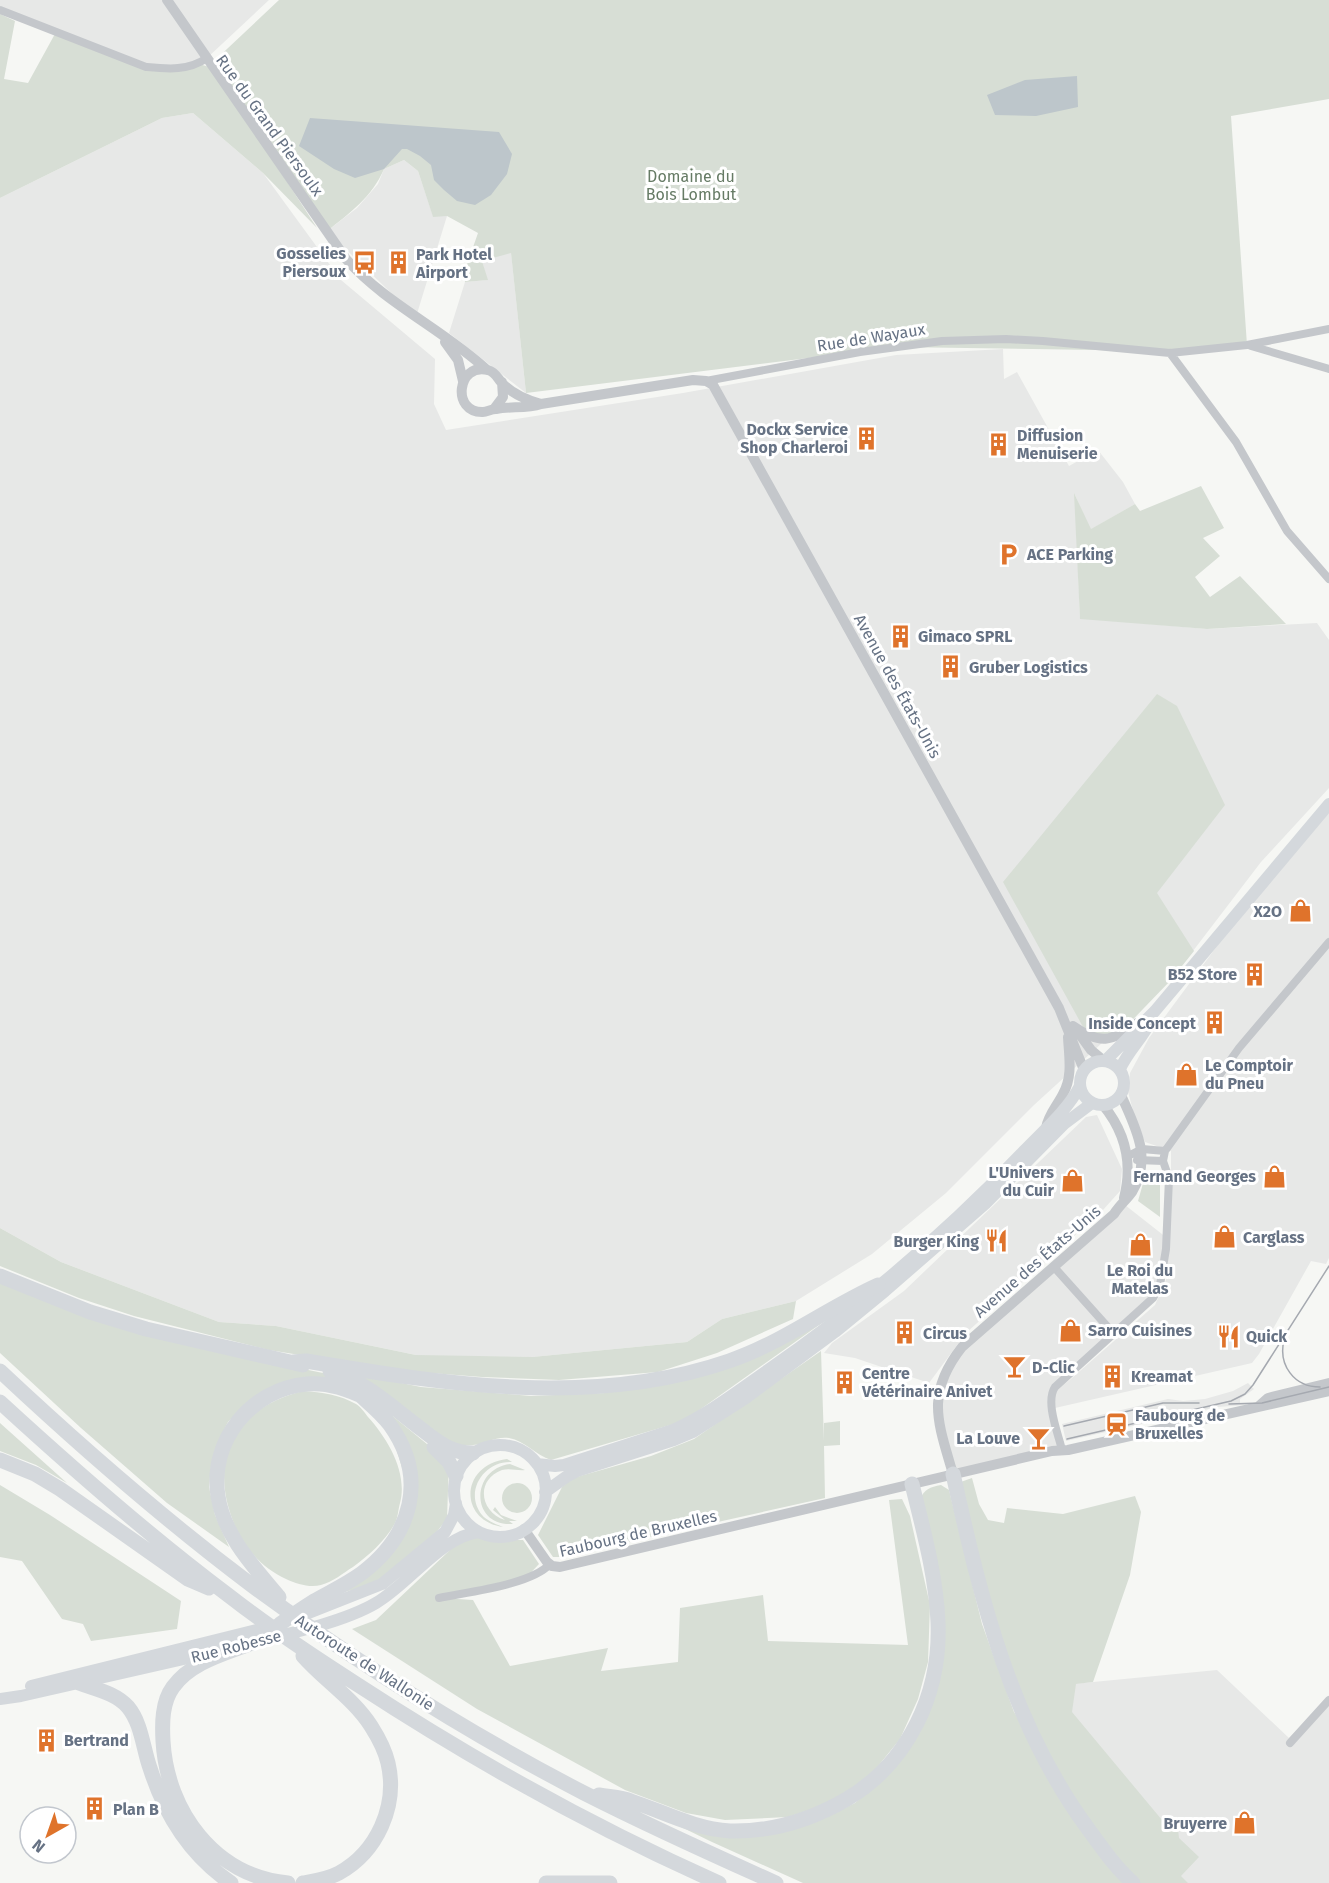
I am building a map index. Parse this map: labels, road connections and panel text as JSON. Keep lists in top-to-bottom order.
{
  "streets": {
    "highway": ["Autoroute de Wallonie"],
    "main road": ["Rue Robesse"],
    "street": [
      "Rue du Grand Piersoulx",
      "Rue de Wayaux",
      "Avenue des États-Unis",
      "Faubourg de Bruxelles"
    ]
  },
  "crossings": [
    ["Rue de Wayaux", "Avenue des États-Unis"],
    ["Avenue des États-Unis", "Faubourg de Bruxelles"],
    ["Faubourg de Bruxelles", "Rue Robesse"],
    ["Rue Robesse", "Autoroute de Wallonie"]
  ],
  "parks": ["Domaine du Bois Lombut"],
  "places": {
    "bus stop": ["Gosselies Piersoux"],
    "building": [
      "Park Hotel Airport",
      "Dockx Service Shop Charleroi",
      "Diffusion Menuiserie",
      "Gimaco SPRL",
      "Gruber Logistics",
      "B52 Store",
      "Inside Concept",
      "Circus",
      "Kreamat",
      "Centre Vétérinaire Anivet",
      "Bertrand",
      "Plan B"
    ],
    "parking": ["ACE Parking"],
    "shop": [
      "X2O",
      "Le Comptoir du Pneu",
      "Fernand Georges",
      "L'Univers du Cuir",
      "Carglass",
      "Le Roi du Matelas",
      "Sarro Cuisines",
      "Bruyerre"
    ],
    "restaurant": ["Burger King", "Quick"],
    "bar": ["D-Clic", "La Louve"],
    "station": ["Faubourg de Bruxelles"]
  },
  "north": "bottom left"
}
